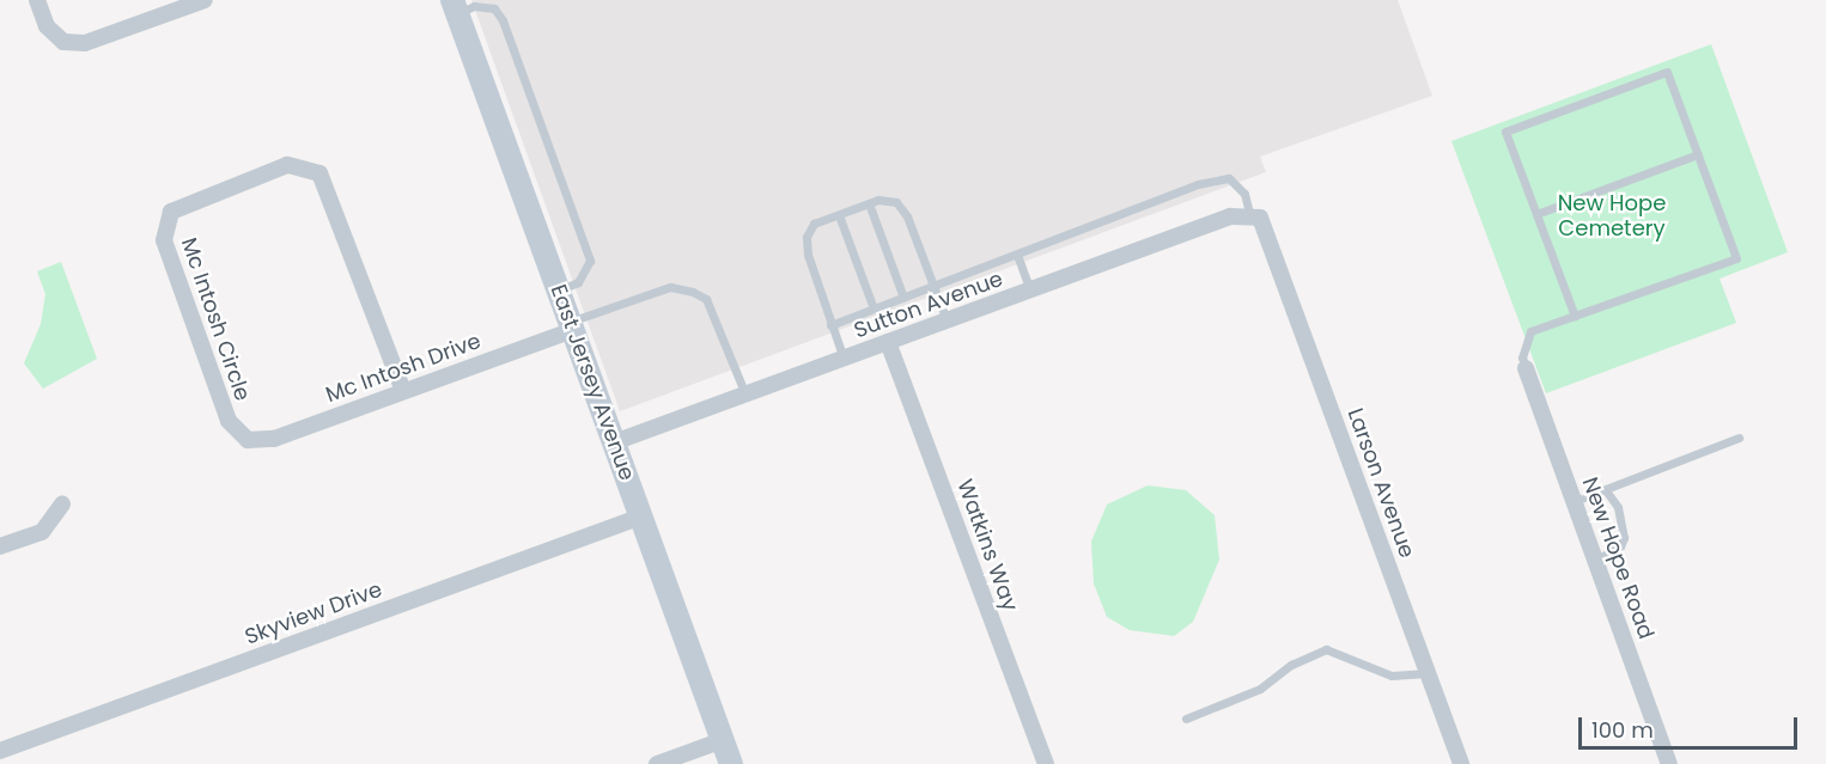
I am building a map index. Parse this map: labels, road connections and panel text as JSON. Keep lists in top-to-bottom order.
{
  "streets": {
    "street": [
      "Sutton Avenue",
      "Mc Intosh Circle",
      "Mc Intosh Drive",
      "East Jersey Avenue",
      "Larson Avenue",
      "Watkins Way",
      "New Hope Road",
      "Skyview Drive"
    ]
  },
  "crossings": [
    ["Sutton Avenue", "East Jersey Avenue"],
    ["Sutton Avenue", "Larson Avenue"],
    ["Sutton Avenue", "Watkins Way"],
    ["Mc Intosh Circle", "Mc Intosh Drive"],
    ["Mc Intosh Drive", "East Jersey Avenue"],
    ["East Jersey Avenue", "Skyview Drive"]
  ],
  "parks": ["New Hope Cemetery"],
  "scale_bar": "100 m"
}
